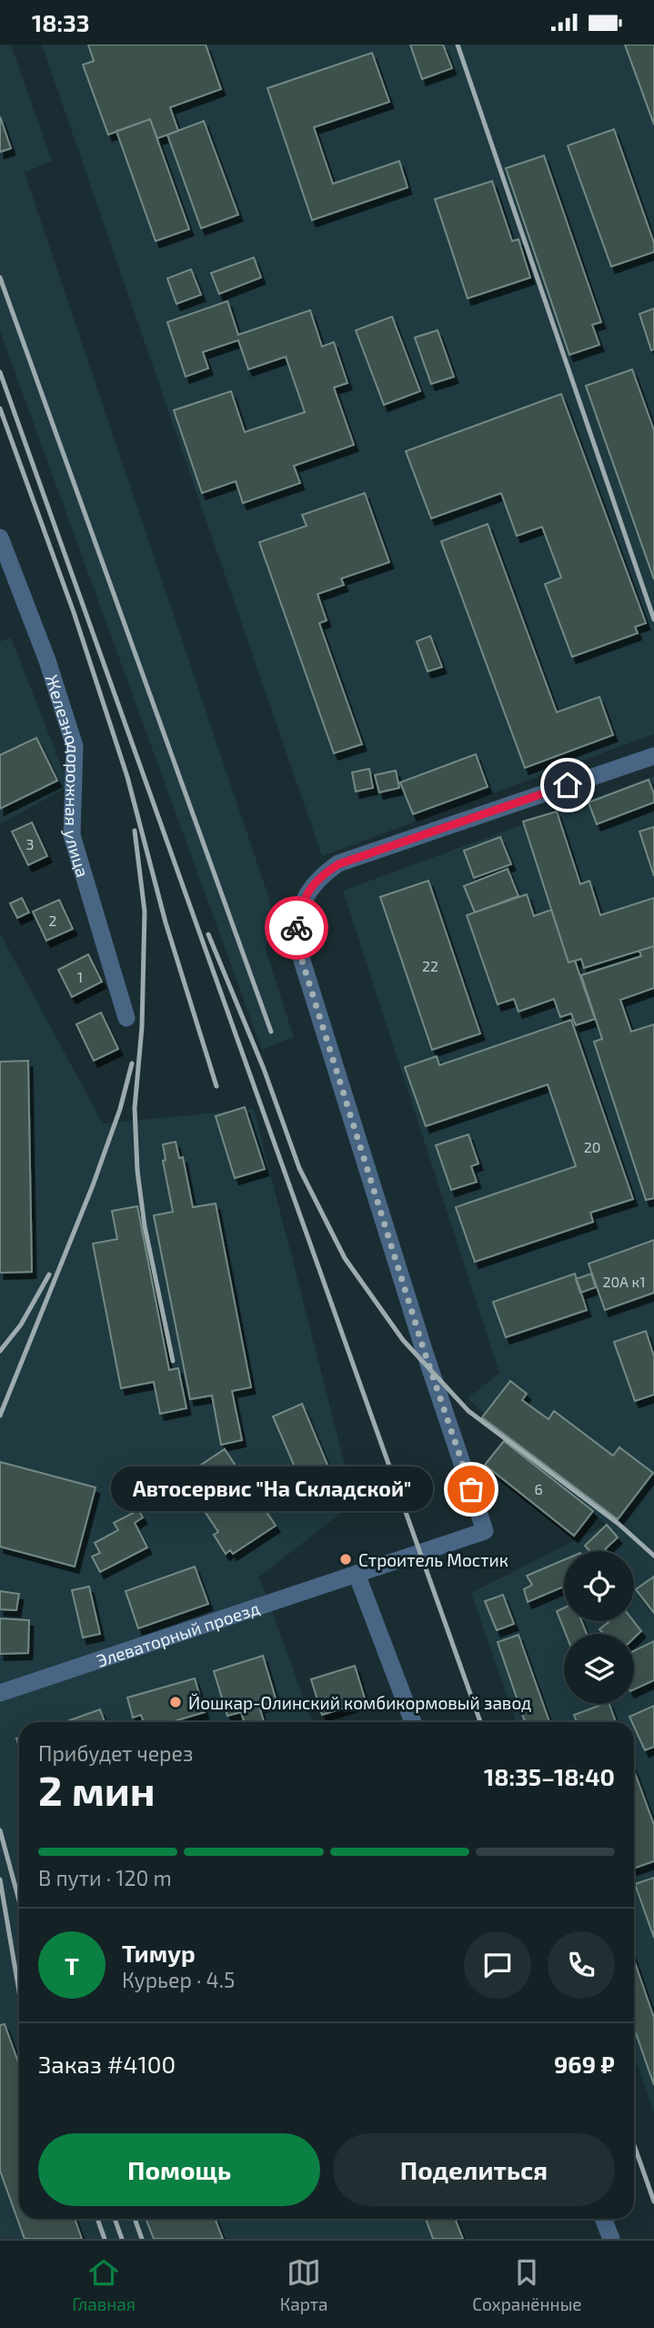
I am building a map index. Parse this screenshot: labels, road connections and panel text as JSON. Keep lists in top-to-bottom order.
{
  "streets": {
    "street": ["Железнодорожная улица", "Элеваторный проезд"]
  },
  "places": ["Автосервис \"На Складской\"", "Строитель Мостик", "Йошкар-Олинский комбикормовый завод"],
  "house_numbers": [
    "3",
    "2",
    "22",
    "1",
    "20",
    "20А к1",
    "6"
  ],
  "page": {
    "status": "18:33",
    "bubble": "Автосервис \"На Складской\"",
    "heading": ["2 мин", "Прибудет через", "18:35–18:40"],
    "panel": [
      "Тимур",
      "Курьер · 4.5",
      "Заказ #4100",
      "969 ₽"
    ],
    "bar": "В пути · 120 m",
    "round": "Т",
    "buttons": ["Помощь", "Поделиться"],
    "tabs": ["Главная", "Карта", "Сохранённые"]
  }
}
